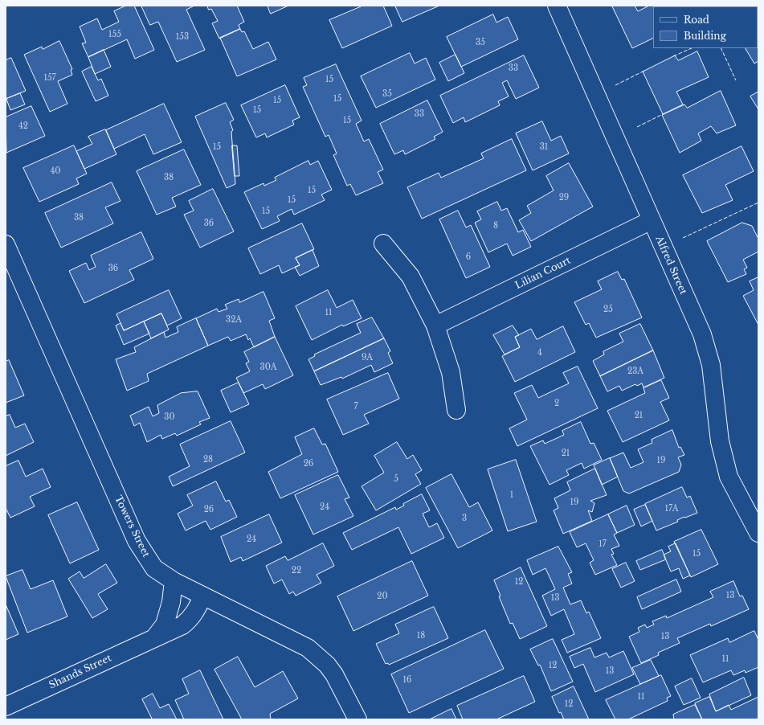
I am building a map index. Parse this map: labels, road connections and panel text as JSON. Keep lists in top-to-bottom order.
{
  "streets": {
    "street": [
      "Alfred Street",
      "Lilian Court",
      "Towers Street",
      "Shands Street"
    ]
  },
  "crossings": [
    ["Alfred Street", "Lilian Court"],
    ["Towers Street", "Shands Street"]
  ],
  "house_numbers": [
    "155",
    "153",
    "35",
    "33",
    "157",
    "15",
    "35",
    "15",
    "15",
    "15",
    "33",
    "15",
    "42",
    "15",
    "31",
    "40",
    "38",
    "15",
    "29",
    "15",
    "15",
    "38",
    "36",
    "8",
    "6",
    "36",
    "25",
    "11",
    "32A",
    "4",
    "9A",
    "30A",
    "23A",
    "2",
    "7",
    "21",
    "30",
    "21",
    "28",
    "19",
    "26",
    "5",
    "1",
    "19",
    "24",
    "17A",
    "26",
    "3",
    "24",
    "17",
    "15",
    "22",
    "12",
    "13",
    "20",
    "13",
    "18",
    "13",
    "11",
    "12",
    "13",
    "16",
    "11",
    "12"
  ],
  "legend": ["Road", "Building"]
}
